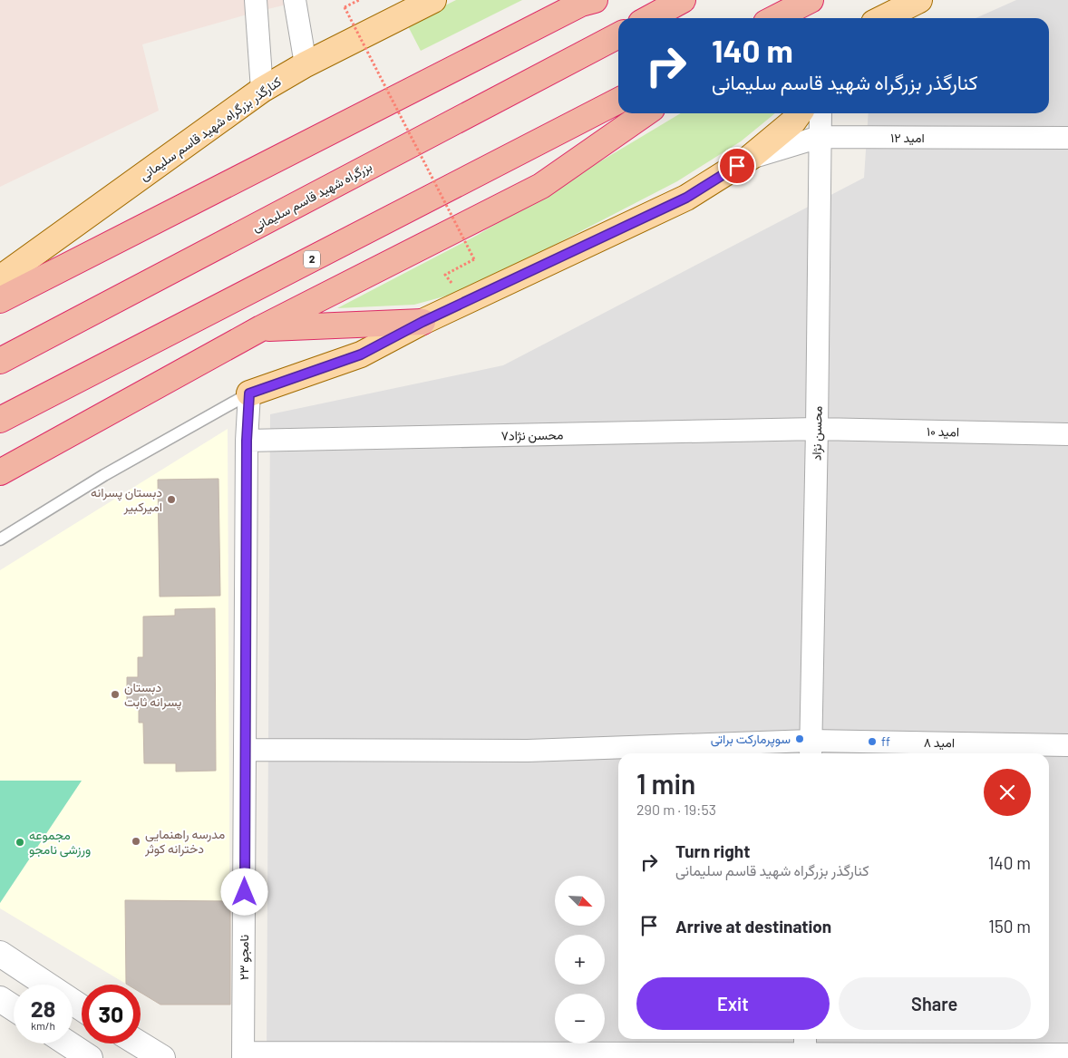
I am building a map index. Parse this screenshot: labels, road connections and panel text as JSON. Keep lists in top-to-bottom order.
{
  "streets": {
    "highway": ["بزرگراه شهید قاسم سلیمانی", "2"],
    "main road": ["کنارگذر بزرگراه شهید قاسم سلیمانی"],
    "street": [
      "امید ۱۲",
      "امید ۱۰",
      "محسن نژاد",
      "محسن نژاد۷",
      "امید ۸",
      "نامجو ۲۳"
    ]
  },
  "crossings": [
    ["امید ۱۲", "محسن نژاد"],
    ["امید ۱۰", "محسن نژاد"],
    ["امید ۱۰", "محسن نژاد۷"],
    ["محسن نژاد", "محسن نژاد۷"],
    ["محسن نژاد", "امید ۸"],
    ["محسن نژاد۷", "نامجو ۲۳"],
    ["امید ۸", "نامجو ۲۳"]
  ],
  "places": [
    "دبستان پسرانه امیرکبیر",
    "دبستان پسرانه ثابت",
    "سوپرمارکت براتی",
    "ff",
    "مدرسه راهنمایی دخترانه کوثر",
    "مجموعه ورزشی نامجو"
  ],
  "north": "bottom right",
  "page": {
    "turn": ["140 m", "کنارگذر بزرگراه شهید قاسم سلیمانی"],
    "heading": ["1 min", "290 m · 19:53"],
    "list": [
      {
        "name": "Turn right",
        "note": "کنارگذر بزرگراه شهید قاسم سلیمانی",
        "value": "140 m"
      },
      {
        "name": "Arrive at destination",
        "value": "150 m"
      }
    ],
    "map_buttons": ["+", "−"],
    "buttons": ["Exit", "Share"],
    "speed": "28 km/h",
    "limit": "30"
  }
}
